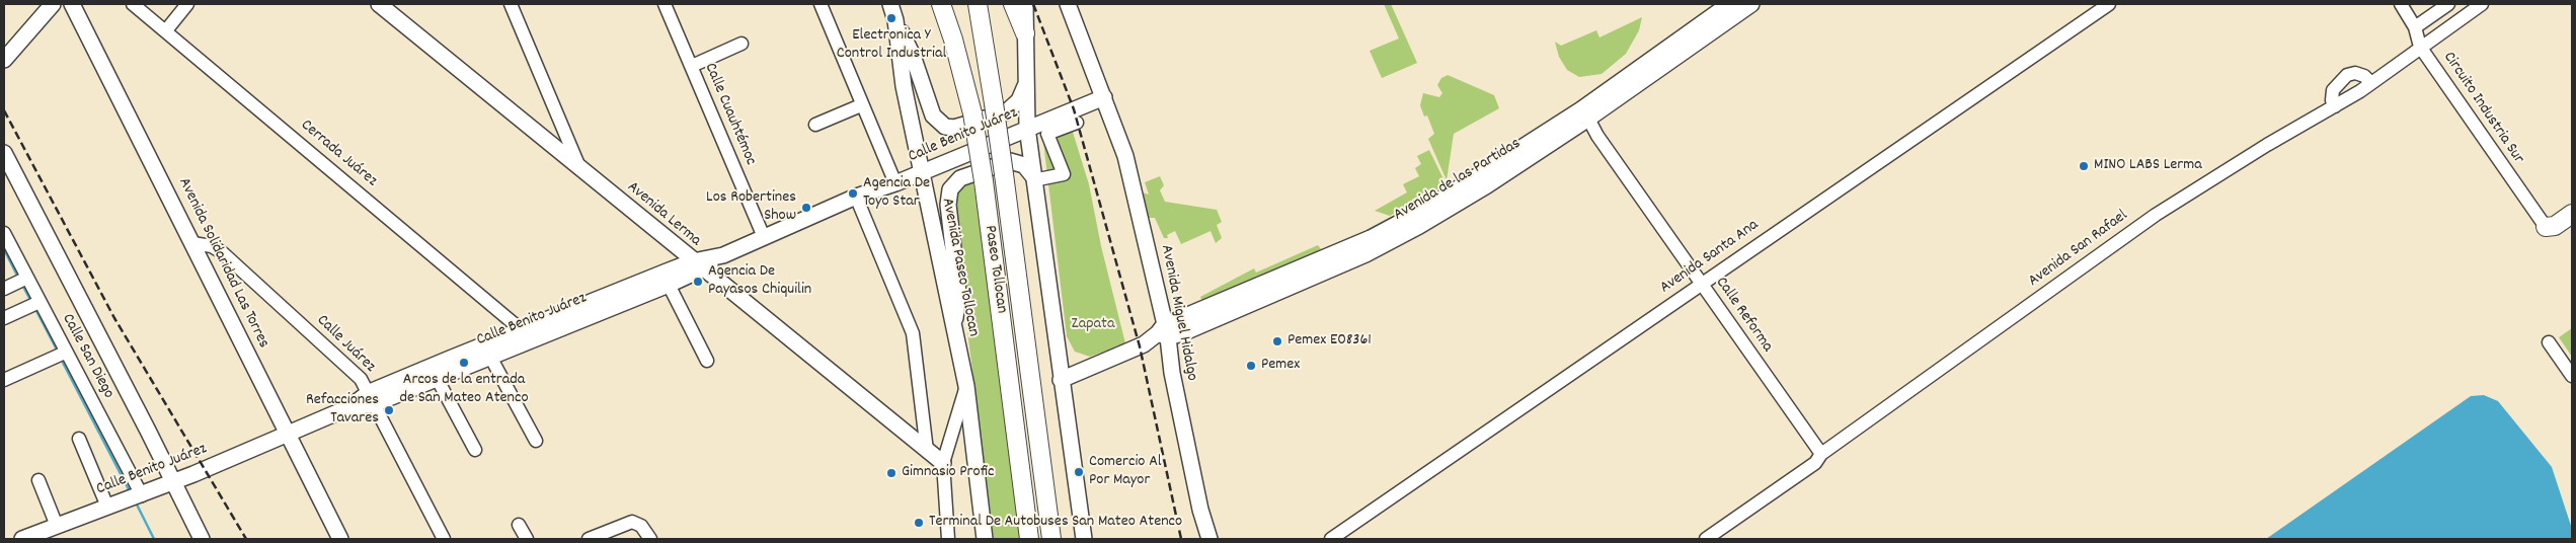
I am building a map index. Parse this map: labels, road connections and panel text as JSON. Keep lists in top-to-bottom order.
{
  "streets": {
    "highway": ["Paseo Tollocan"],
    "main road": [
      "Calle Benito Juárez",
      "Avenida de las Partidas",
      "Avenida Lerma",
      "Avenida Solidaridad Las Torres",
      "Avenida Paseo Tollocan",
      "Avenida Miguel Hidalgo"
    ],
    "street": [
      "Circuito Industria Sur",
      "Calle Cuauhtémoc",
      "Cerrada Juárez",
      "Avenida San Rafael",
      "Avenida Santa Ana",
      "Calle Reforma",
      "Calle Juárez",
      "Calle San Diego"
    ]
  },
  "crossings": [
    ["Circuito Industria Sur", "Avenida San Rafael"],
    ["Calle Cuauhtémoc", "Calle Benito Juárez"],
    ["Calle Benito Juárez", "Cerrada Juárez"],
    ["Calle Benito Juárez", "Avenida Lerma"],
    ["Calle Benito Juárez", "Avenida Solidaridad Las Torres"],
    ["Calle Benito Juárez", "Avenida Paseo Tollocan"],
    ["Calle Benito Juárez", "Avenida Miguel Hidalgo"],
    ["Calle Benito Juárez", "Calle Juárez"],
    ["Calle Benito Juárez", "Calle San Diego"],
    ["Avenida de las Partidas", "Avenida Miguel Hidalgo"],
    ["Avenida de las Partidas", "Calle Reforma"],
    ["Avenida San Rafael", "Calle Reforma"],
    ["Avenida Santa Ana", "Calle Reforma"],
    ["Avenida Solidaridad Las Torres", "Calle Juárez"]
  ],
  "parks": ["Zapata"],
  "places": [
    "Electronica Y Control Industrial",
    "MINO LABS Lerma",
    "Agencia De Toyo Star",
    "Los Robertines Show",
    "Agencia De Payasos Chiquilin",
    "Pemex E08361",
    "Arcos de la entrada de San Mateo Atenco",
    "Pemex",
    "Refacciones Tavares",
    "Comercio Al Por Mayor",
    "Gimnasio Profic",
    "Terminal De Autobuses San Mateo Atenco"
  ]
}
